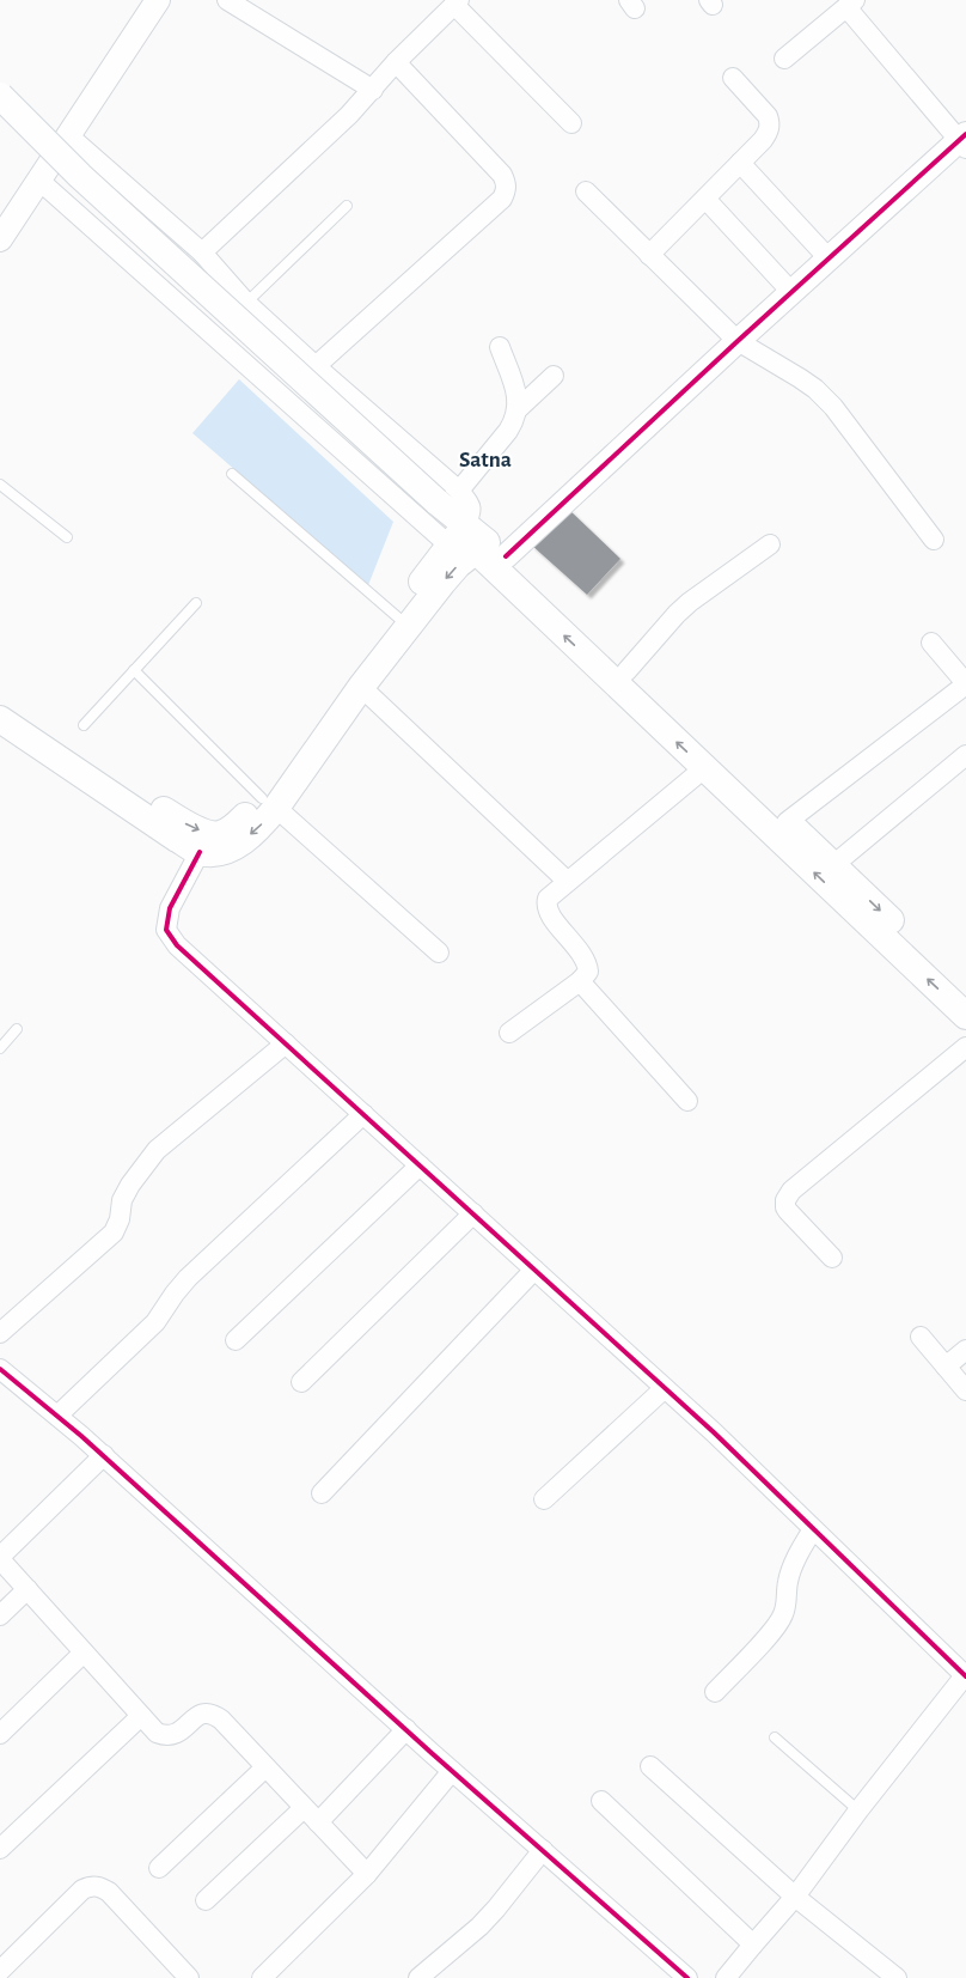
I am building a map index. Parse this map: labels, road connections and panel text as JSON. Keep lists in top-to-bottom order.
{
  "districts": ["Satna"]
}
